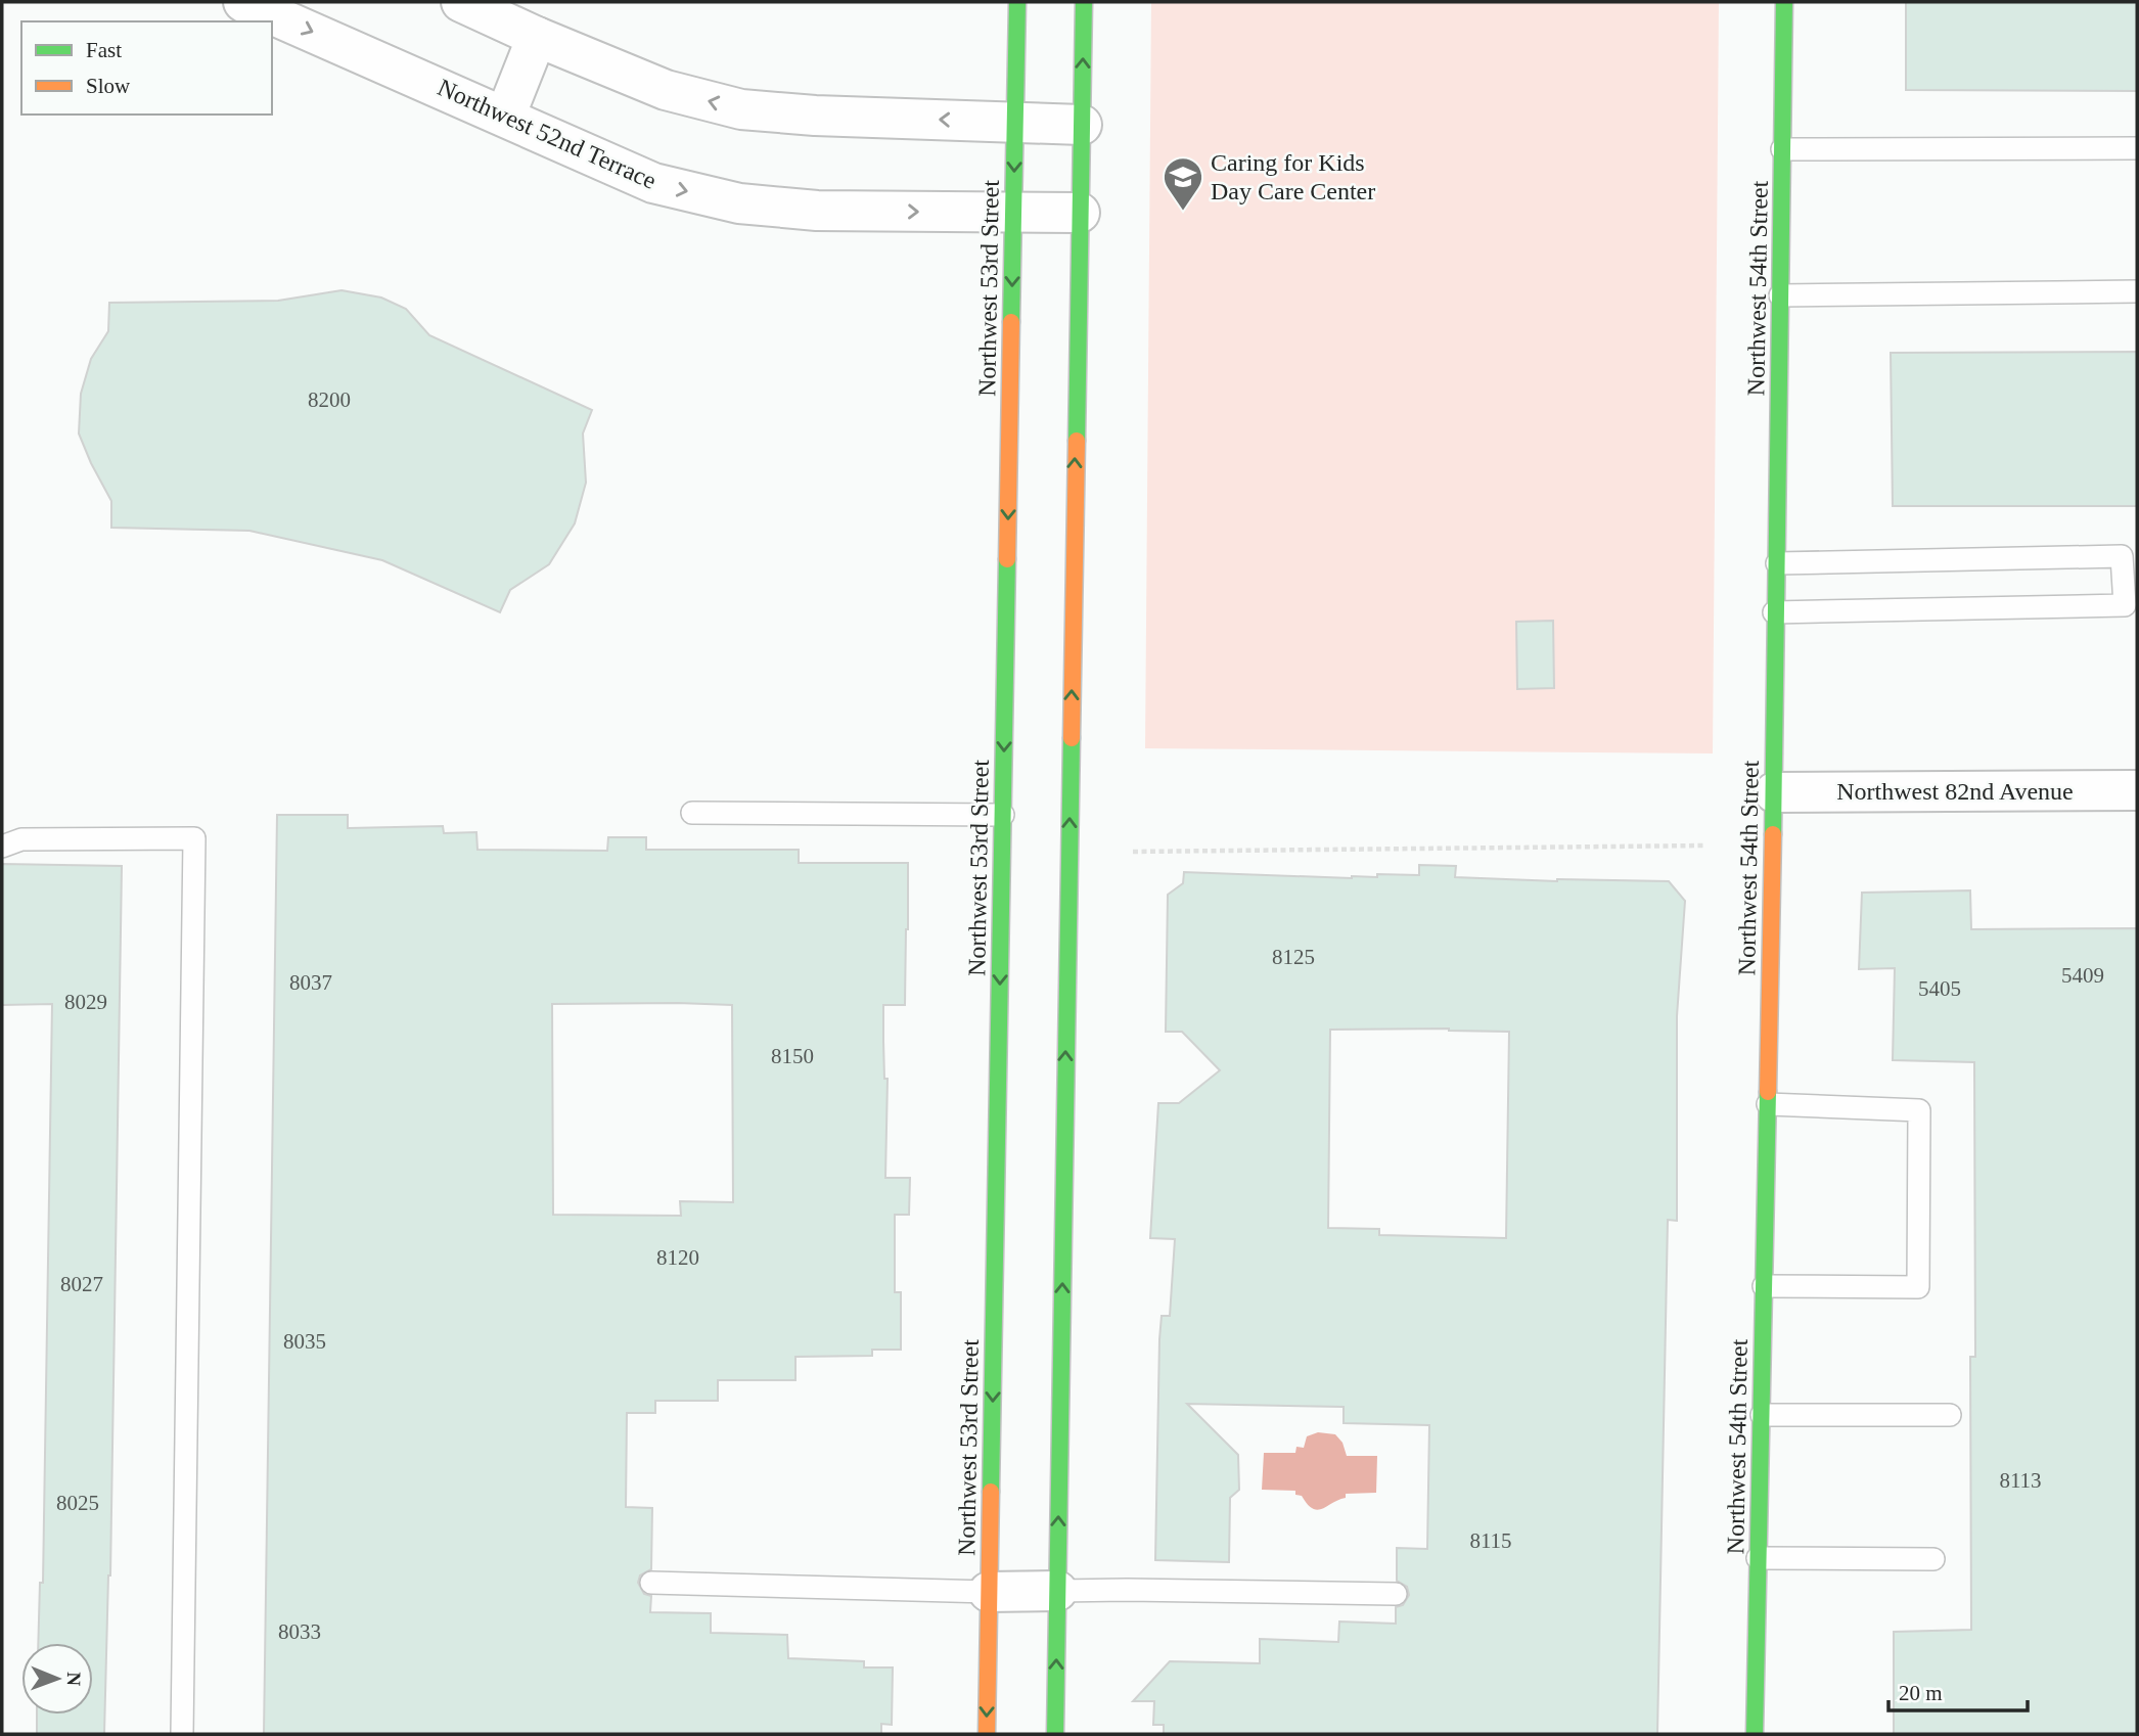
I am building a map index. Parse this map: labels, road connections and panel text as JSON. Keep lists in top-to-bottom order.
{
  "streets": {
    "street": [
      "Northwest 52nd Terrace",
      "Northwest 53rd Street",
      "Northwest 54th Street",
      "Northwest 82nd Avenue"
    ]
  },
  "crossings": [
    ["Northwest 52nd Terrace", "Northwest 53rd Street"],
    ["Northwest 54th Street", "Northwest 82nd Avenue"]
  ],
  "places": {
    "school or university": ["Caring for Kids Day Care Center"]
  },
  "house_numbers": [
    "8200",
    "8125",
    "5409",
    "8037",
    "5405",
    "8029",
    "8150",
    "8120",
    "8027",
    "8035",
    "8113",
    "8025",
    "8115",
    "8033"
  ],
  "legend": ["Fast", "Slow"],
  "scale_bar": "20 m",
  "north": "right"
}
